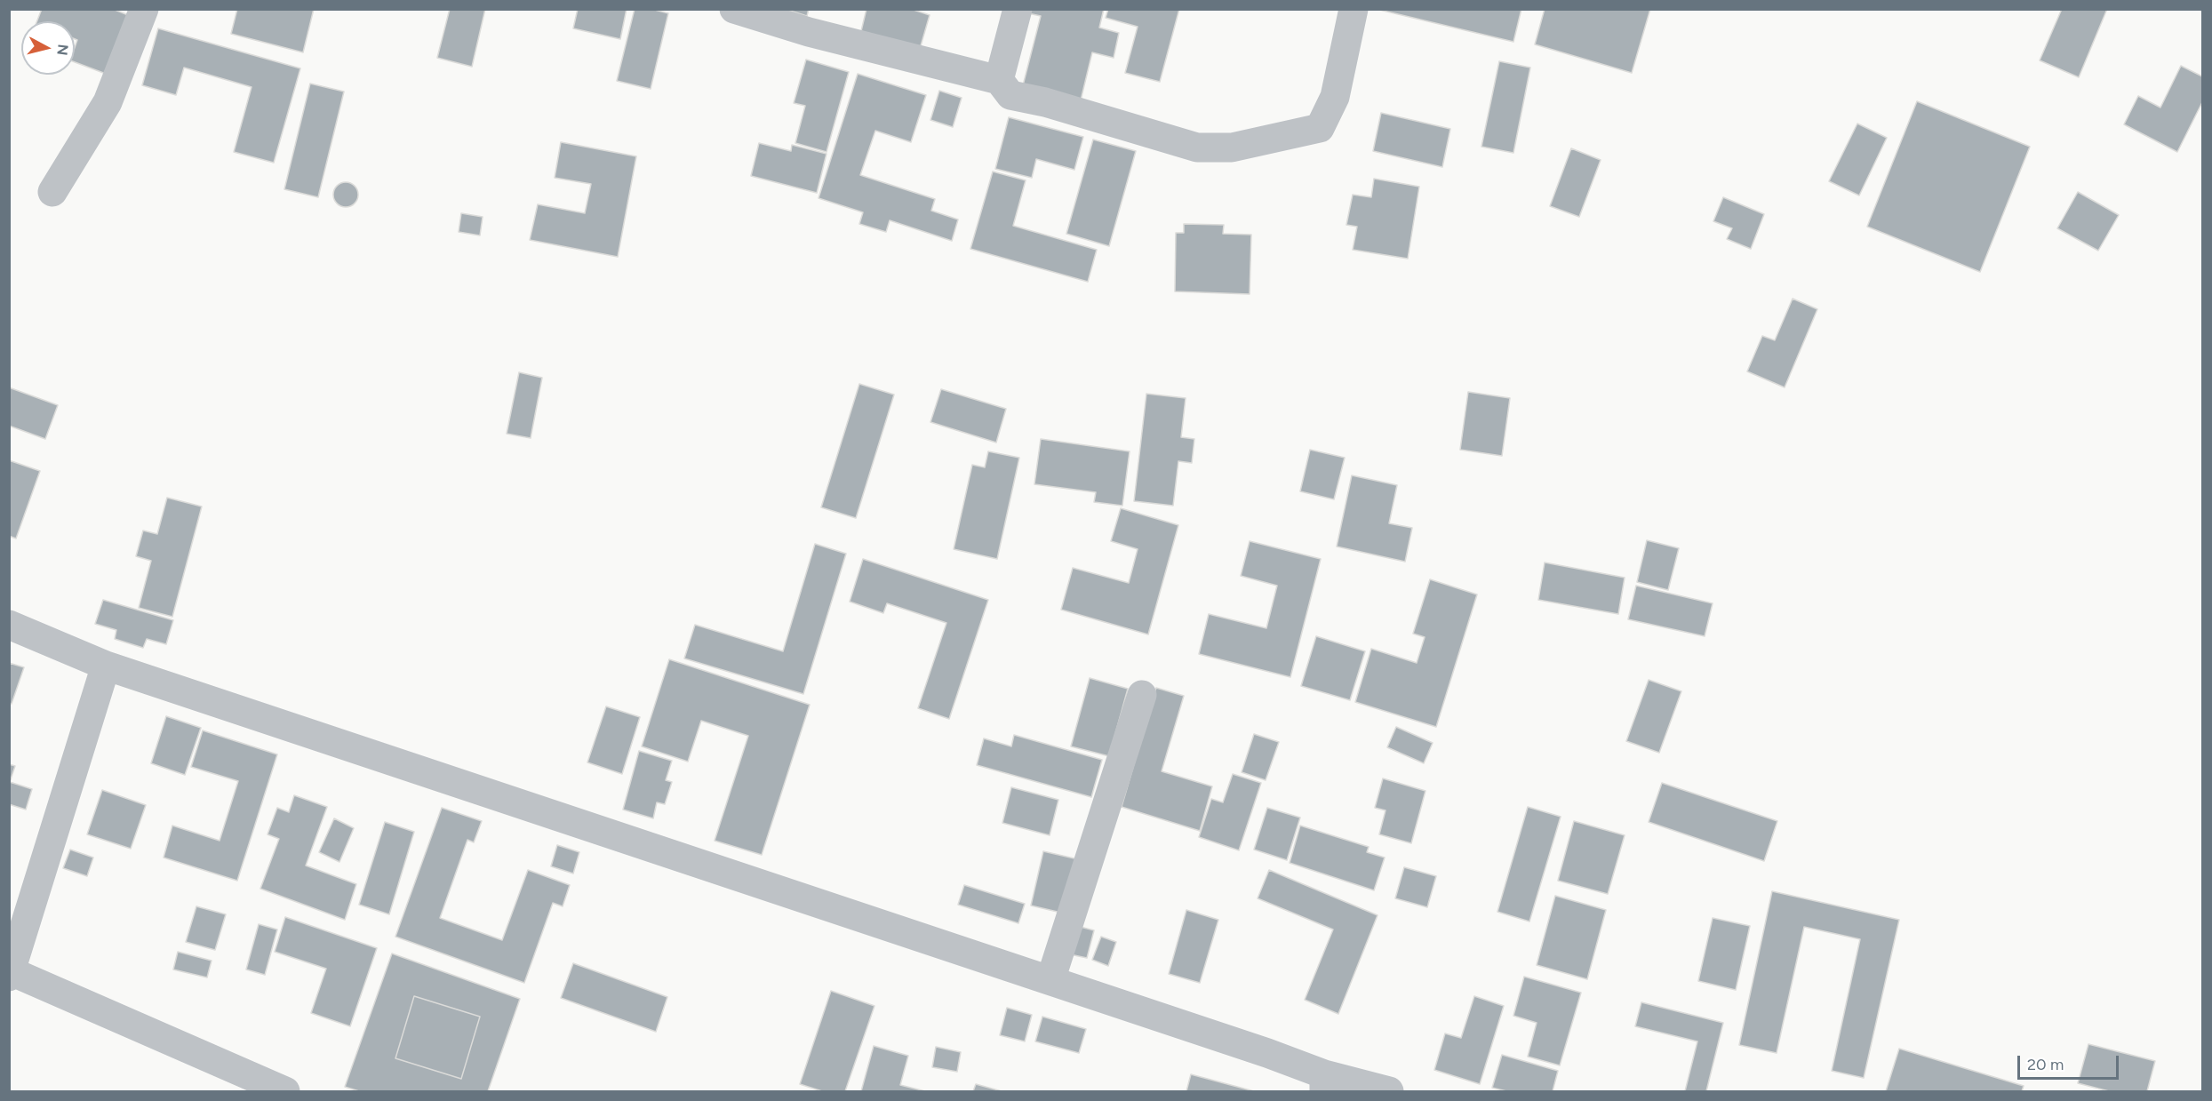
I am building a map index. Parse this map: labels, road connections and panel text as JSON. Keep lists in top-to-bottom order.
{
  "scale_bar": "20 m",
  "north": "right"
}
